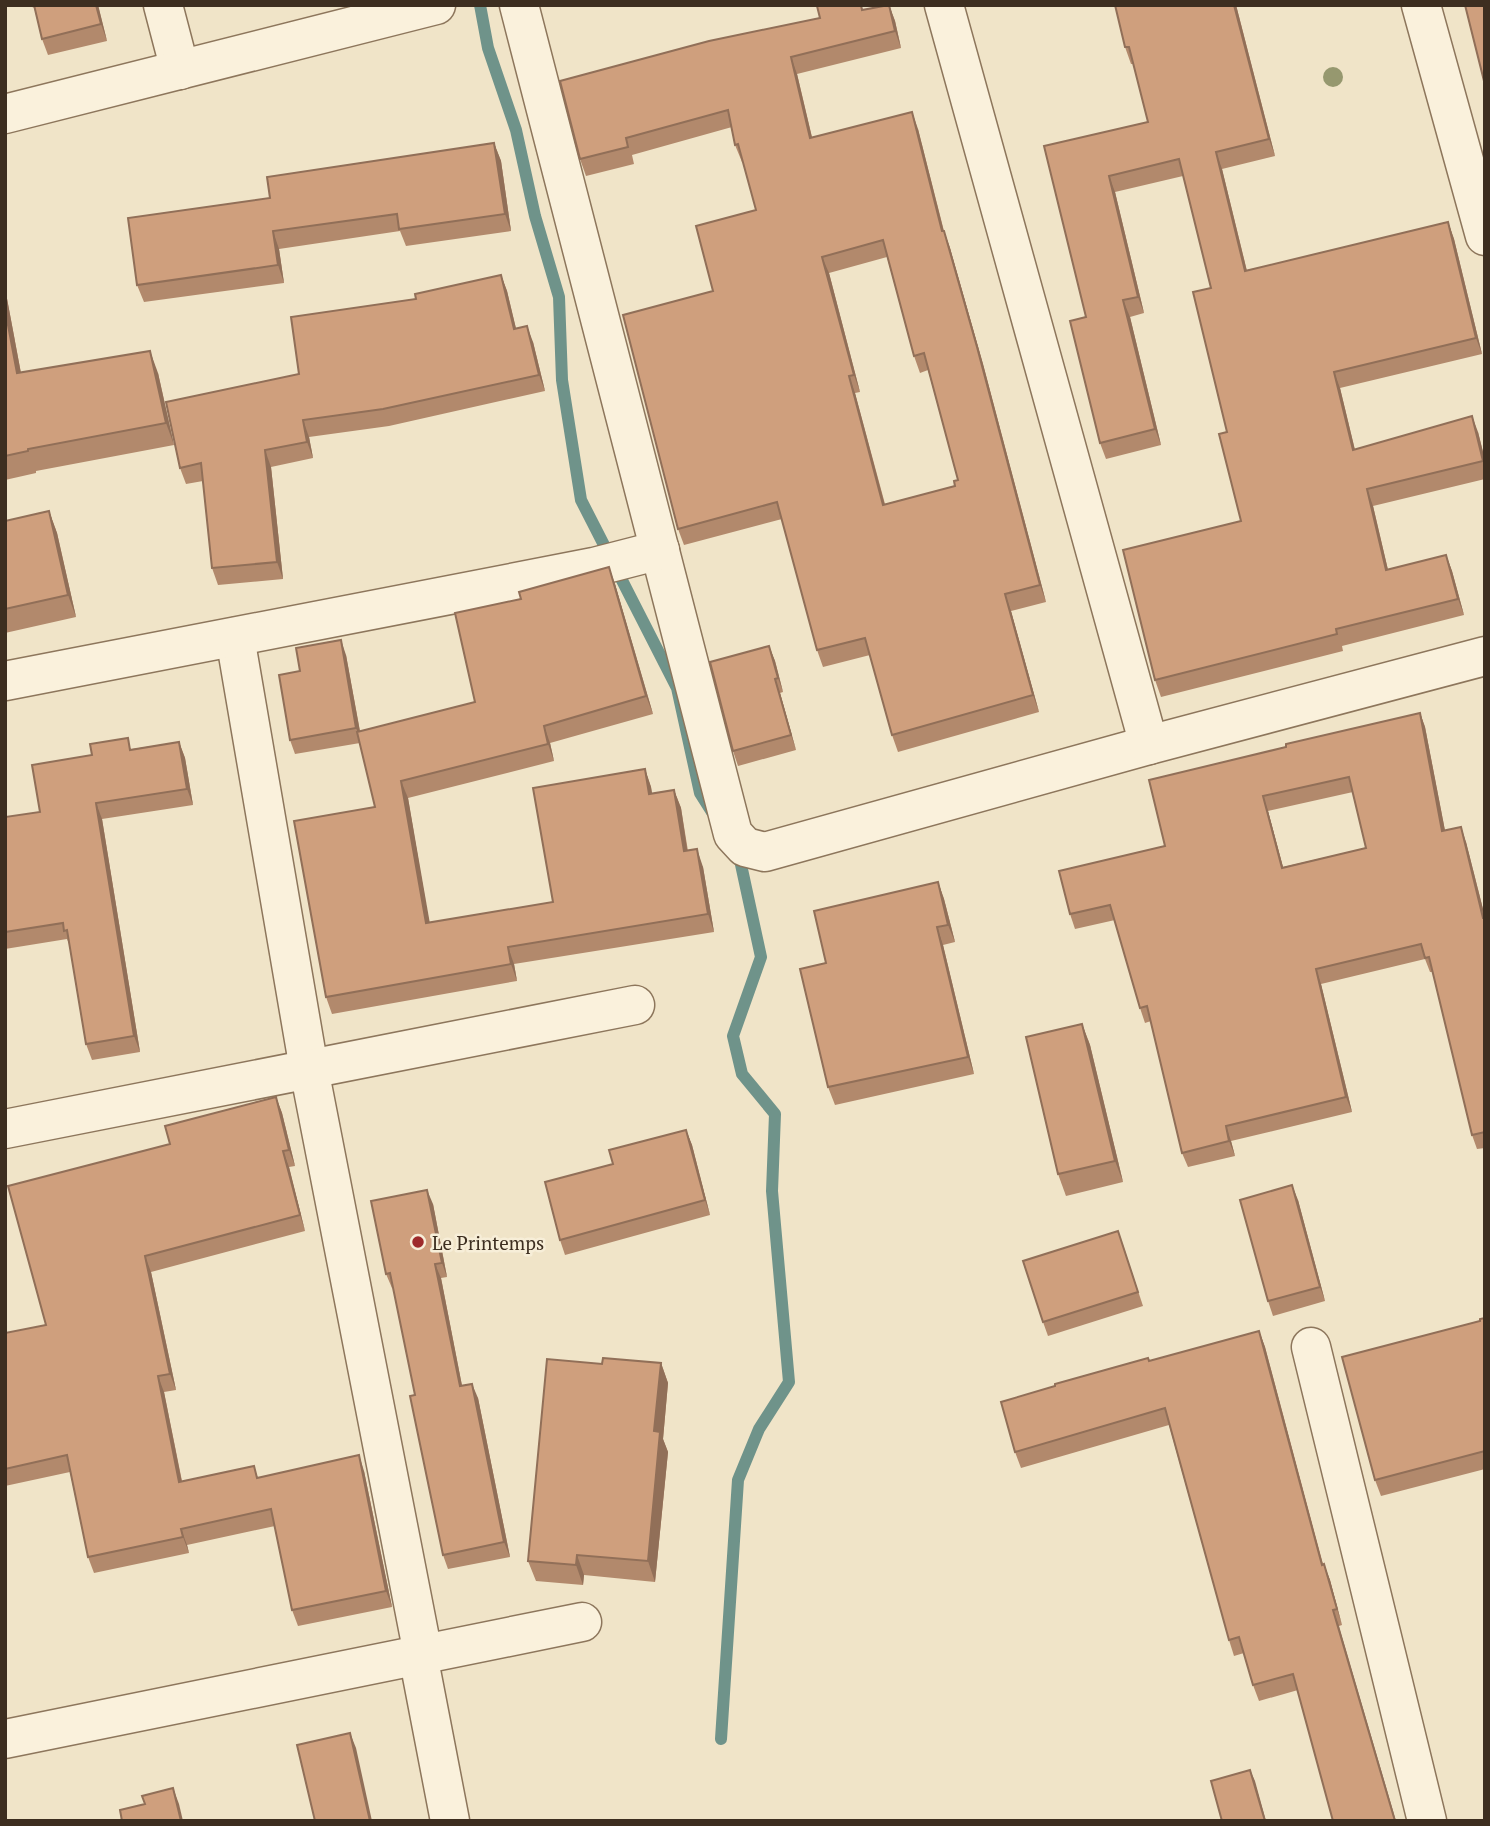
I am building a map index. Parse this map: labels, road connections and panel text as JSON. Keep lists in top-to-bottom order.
{
  "places": ["Le Printemps"]
}
